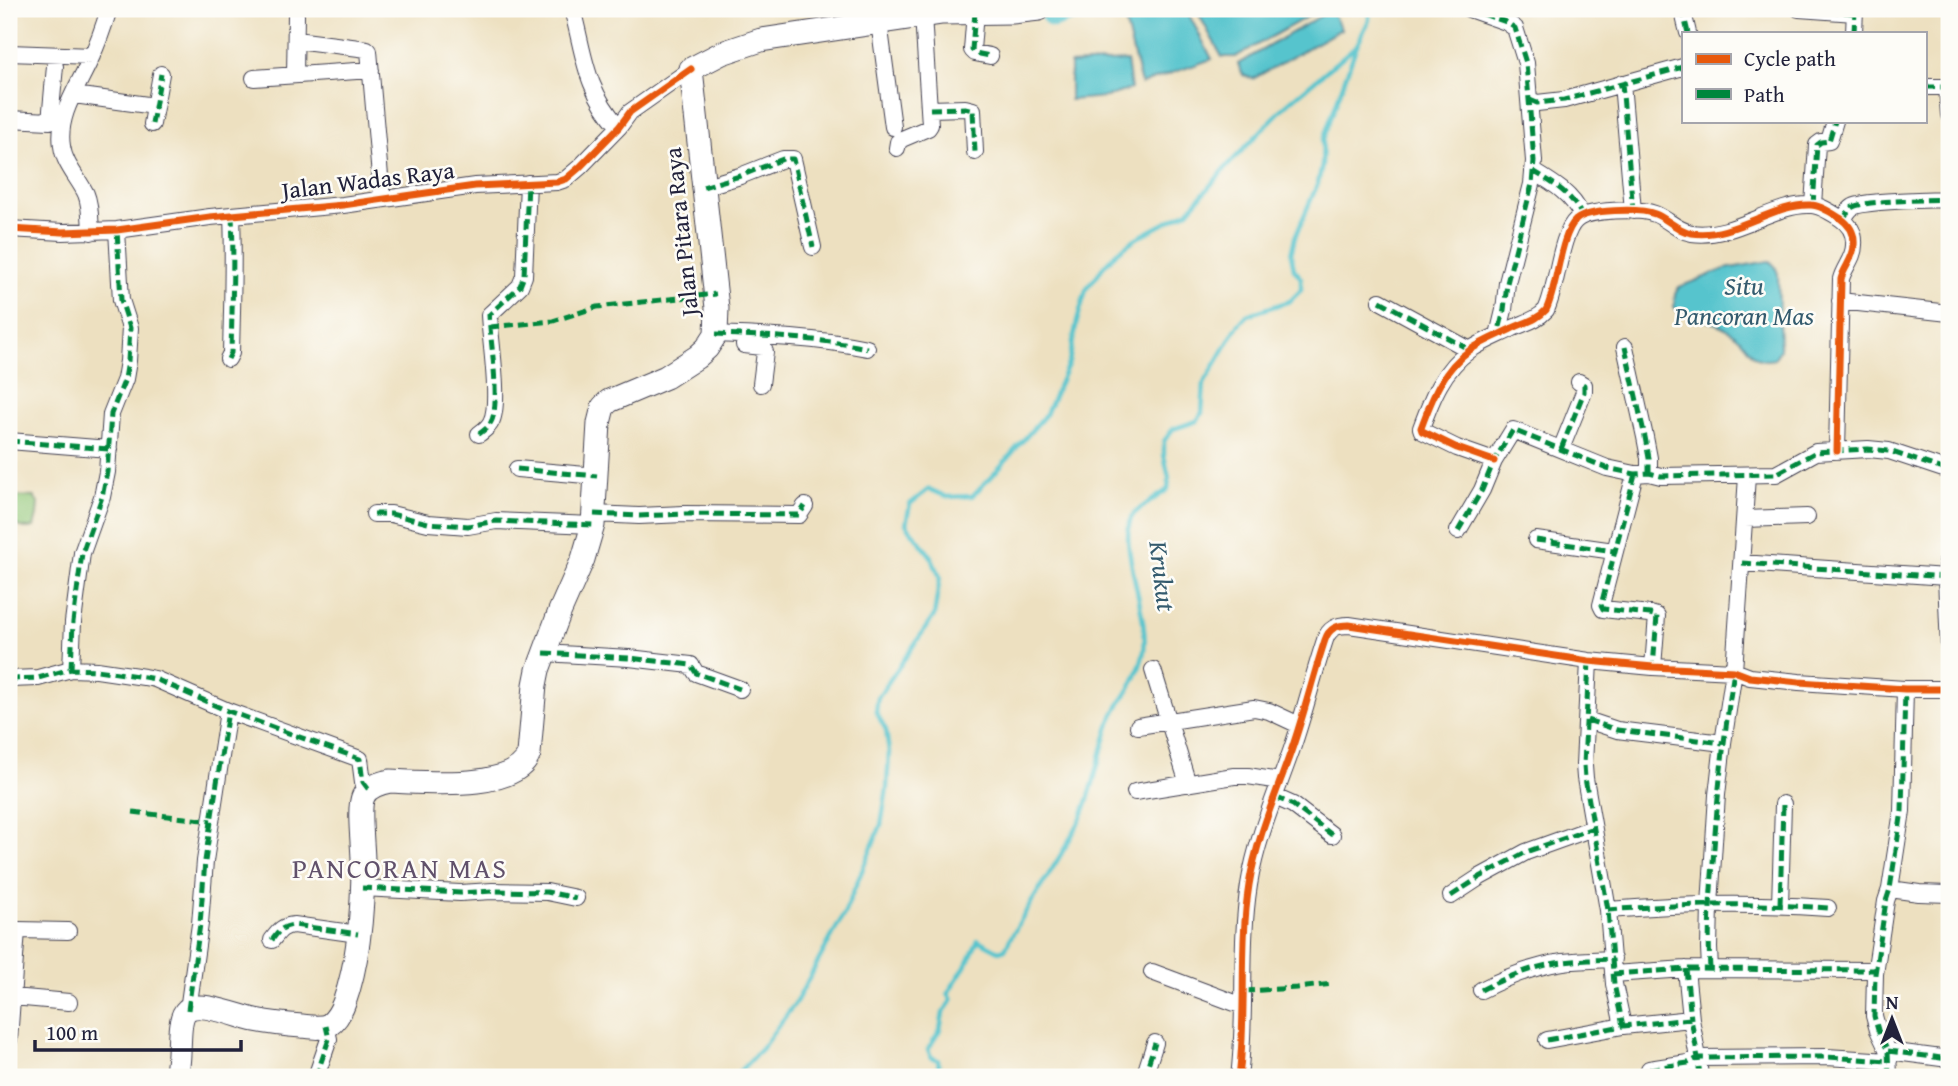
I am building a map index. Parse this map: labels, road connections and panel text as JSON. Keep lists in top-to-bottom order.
{
  "streets": {
    "main road": ["Jalan Pitara Raya"],
    "street": ["Jalan Wadas Raya"]
  },
  "crossings": [
    ["Jalan Wadas Raya", "Jalan Pitara Raya"]
  ],
  "districts": ["PANCORAN MAS"],
  "water": ["Situ Pancoran Mas", "Krukut"],
  "legend": ["Cycle path", "Path"],
  "scale_bar": "100 m",
  "north": "top"
}
